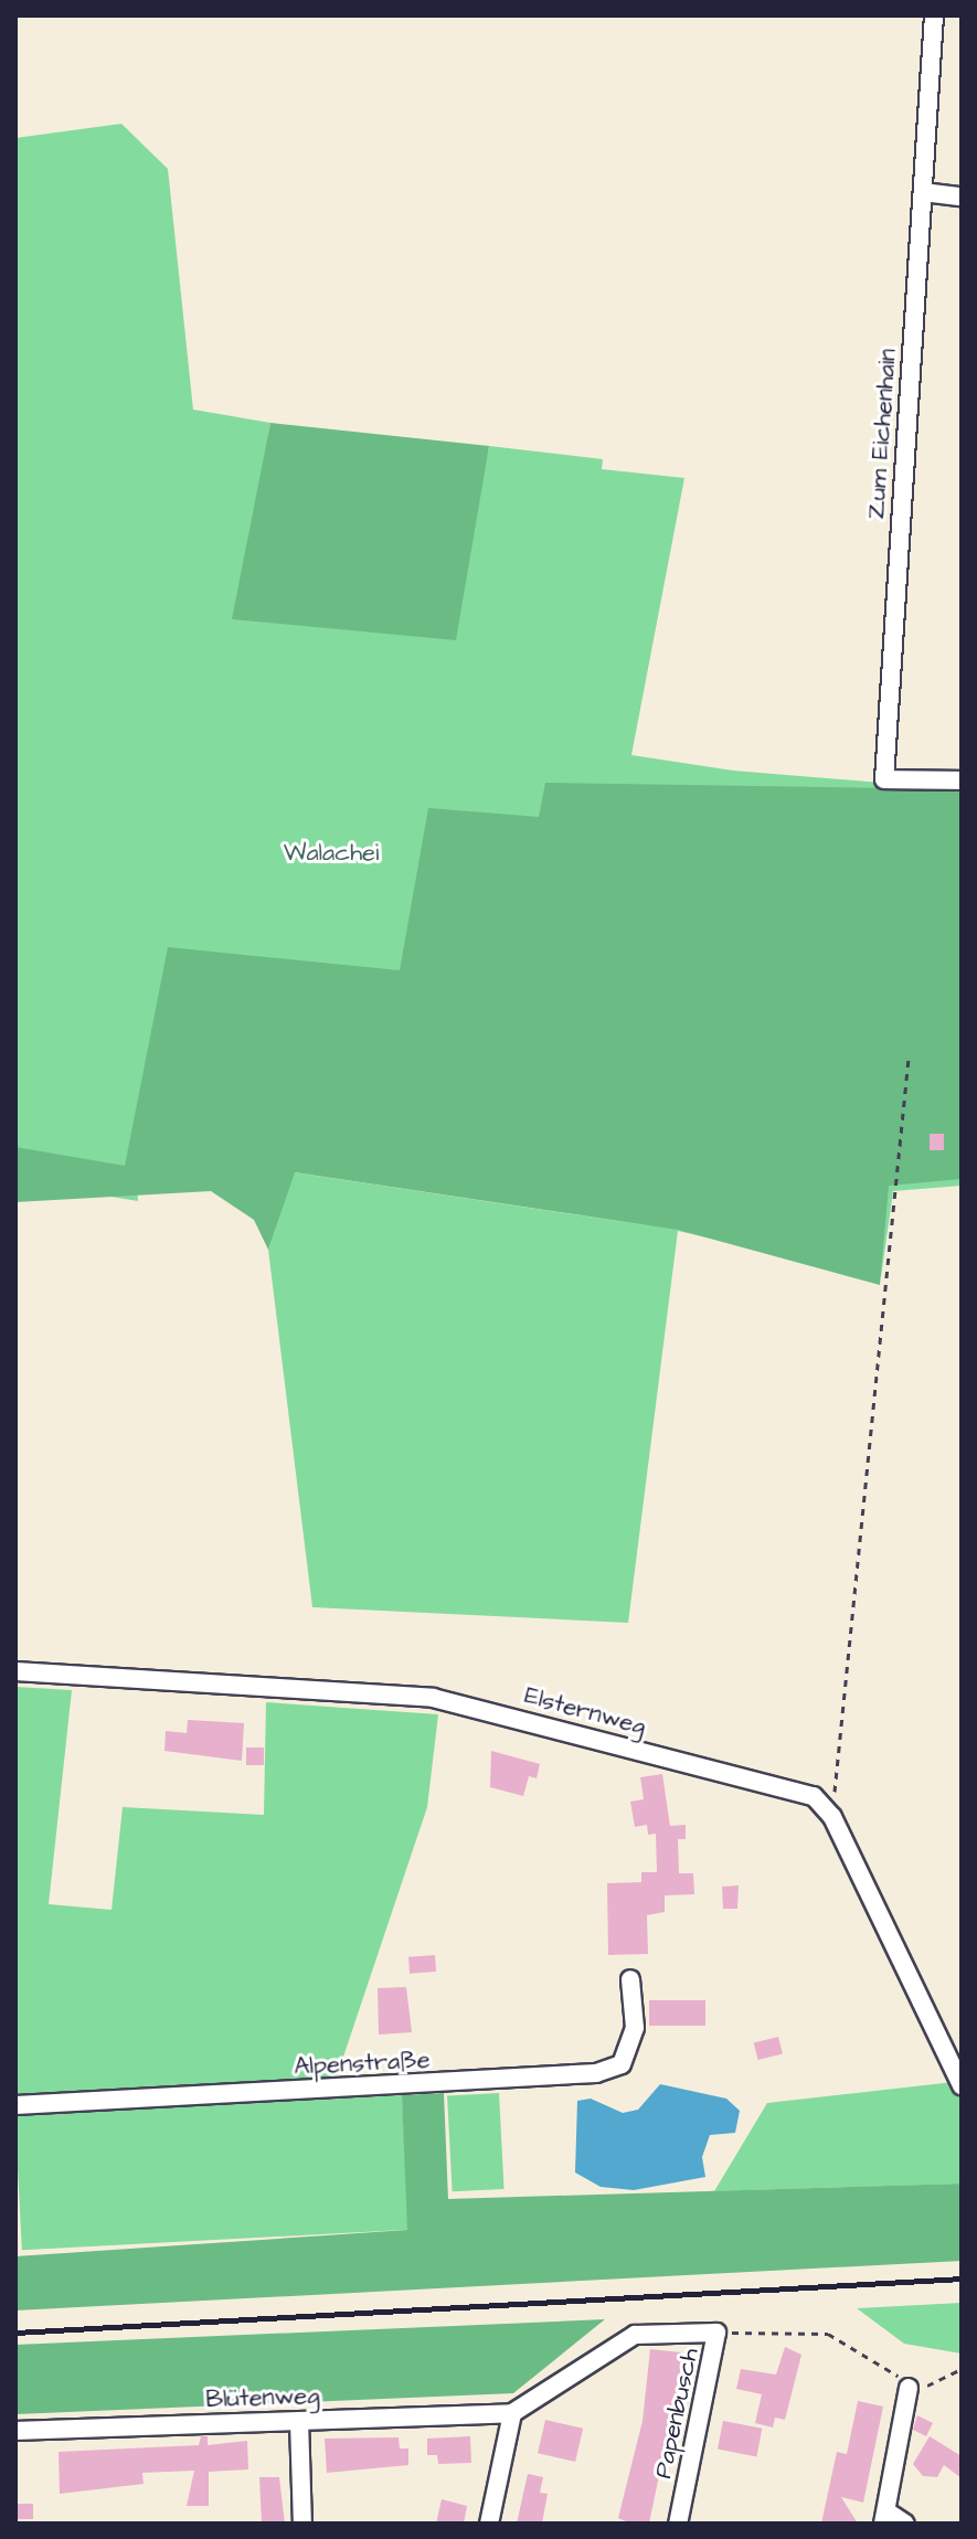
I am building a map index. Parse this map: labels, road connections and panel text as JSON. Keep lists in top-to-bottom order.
{
  "streets": {
    "street": [
      "Zum Eichenhain",
      "Elsternweg",
      "Alpenstraße",
      "Blütenweg",
      "Papenbusch"
    ]
  },
  "crossings": [
    ["Blütenweg", "Papenbusch"]
  ],
  "parks": ["Walachei"]
}
